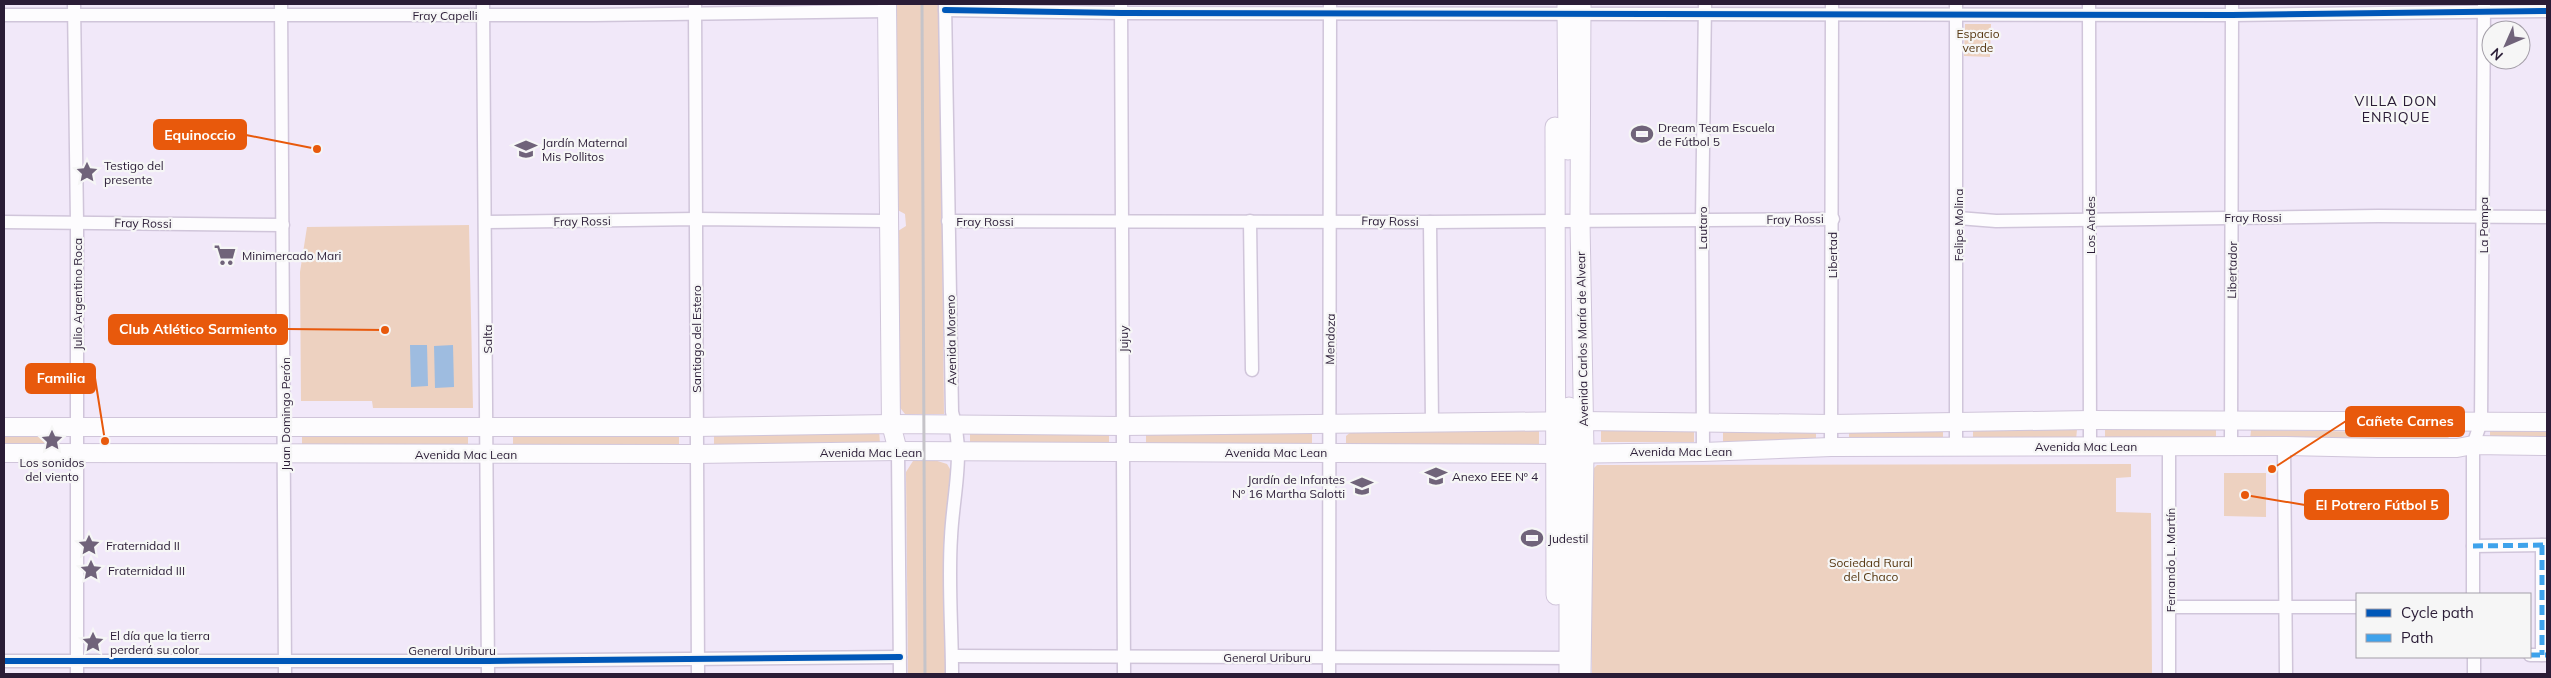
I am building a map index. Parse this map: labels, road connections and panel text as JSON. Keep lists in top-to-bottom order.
{
  "streets": {
    "main road": ["Avenida Carlos María de Alvear", "Avenida Mac Lean"],
    "street": [
      "Fray Capelli",
      "Fray Rossi",
      "Felipe Molina",
      "Los Andes",
      "La Pampa",
      "Lautaro",
      "Libertad",
      "Libertador",
      "Julio Argentino Roca",
      "Salta",
      "Santiago del Estero",
      "Jujuy",
      "Mendoza",
      "Avenida Moreno",
      "Juan Domingo Perón",
      "Fernando L. Martín",
      "General Uriburu"
    ]
  },
  "crossings": [
    ["Fray Capelli", "Julio Argentino Roca"],
    ["Fray Capelli", "Salta"],
    ["Fray Capelli", "Santiago del Estero"],
    ["Fray Capelli", "Juan Domingo Perón"],
    ["Fray Rossi", "Felipe Molina"],
    ["Fray Rossi", "Los Andes"],
    ["Fray Rossi", "La Pampa"],
    ["Fray Rossi", "Lautaro"],
    ["Fray Rossi", "Libertad"],
    ["Fray Rossi", "Libertador"],
    ["Fray Rossi", "Julio Argentino Roca"],
    ["Fray Rossi", "Salta"],
    ["Fray Rossi", "Santiago del Estero"],
    ["Fray Rossi", "Jujuy"],
    ["Fray Rossi", "Mendoza"],
    ["Fray Rossi", "Avenida Carlos María de Alvear"],
    ["Fray Rossi", "Avenida Moreno"],
    ["Fray Rossi", "Juan Domingo Perón"],
    ["Felipe Molina", "Avenida Mac Lean"],
    ["Los Andes", "Avenida Mac Lean"],
    ["La Pampa", "Avenida Mac Lean"],
    ["Lautaro", "Avenida Mac Lean"],
    ["Libertad", "Avenida Mac Lean"],
    ["Libertador", "Avenida Mac Lean"],
    ["Julio Argentino Roca", "Avenida Mac Lean"],
    ["Julio Argentino Roca", "General Uriburu"],
    ["Salta", "Avenida Mac Lean"],
    ["Salta", "General Uriburu"],
    ["Santiago del Estero", "Avenida Mac Lean"],
    ["Santiago del Estero", "General Uriburu"],
    ["Jujuy", "Avenida Mac Lean"],
    ["Jujuy", "General Uriburu"],
    ["Mendoza", "Avenida Mac Lean"],
    ["Mendoza", "General Uriburu"],
    ["Avenida Carlos María de Alvear", "Avenida Mac Lean"],
    ["Avenida Carlos María de Alvear", "General Uriburu"],
    ["Avenida Moreno", "Avenida Mac Lean"],
    ["Avenida Moreno", "General Uriburu"],
    ["Juan Domingo Perón", "Avenida Mac Lean"],
    ["Juan Domingo Perón", "General Uriburu"],
    ["Avenida Mac Lean", "Fernando L. Martín"]
  ],
  "districts": ["VILLA DON ENRIQUE"],
  "parks": ["Espacio verde", "Sociedad Rural del Chaco"],
  "places": {
    "sports": ["Dream Team Escuela de Fútbol 5", "Judestil"],
    "other": [
      "Equinoccio",
      "Club Atlético Sarmiento",
      "Familia",
      "Cañete Carnes",
      "El Potrero Fútbol 5"
    ],
    "school or university": ["Jardín Maternal Mis Pollitos", "Anexo EEE Nº 4", "Jardín de Infantes Nº 16 Martha Salotti"],
    "place": [
      "Testigo del presente",
      "Los sonidos del viento",
      "Fraternidad II",
      "Fraternidad III",
      "El día que la tierra perderá su color"
    ],
    "supermarket": ["Minimercado Mari"]
  },
  "legend": ["Cycle path", "Path"],
  "north": "bottom left"
}
